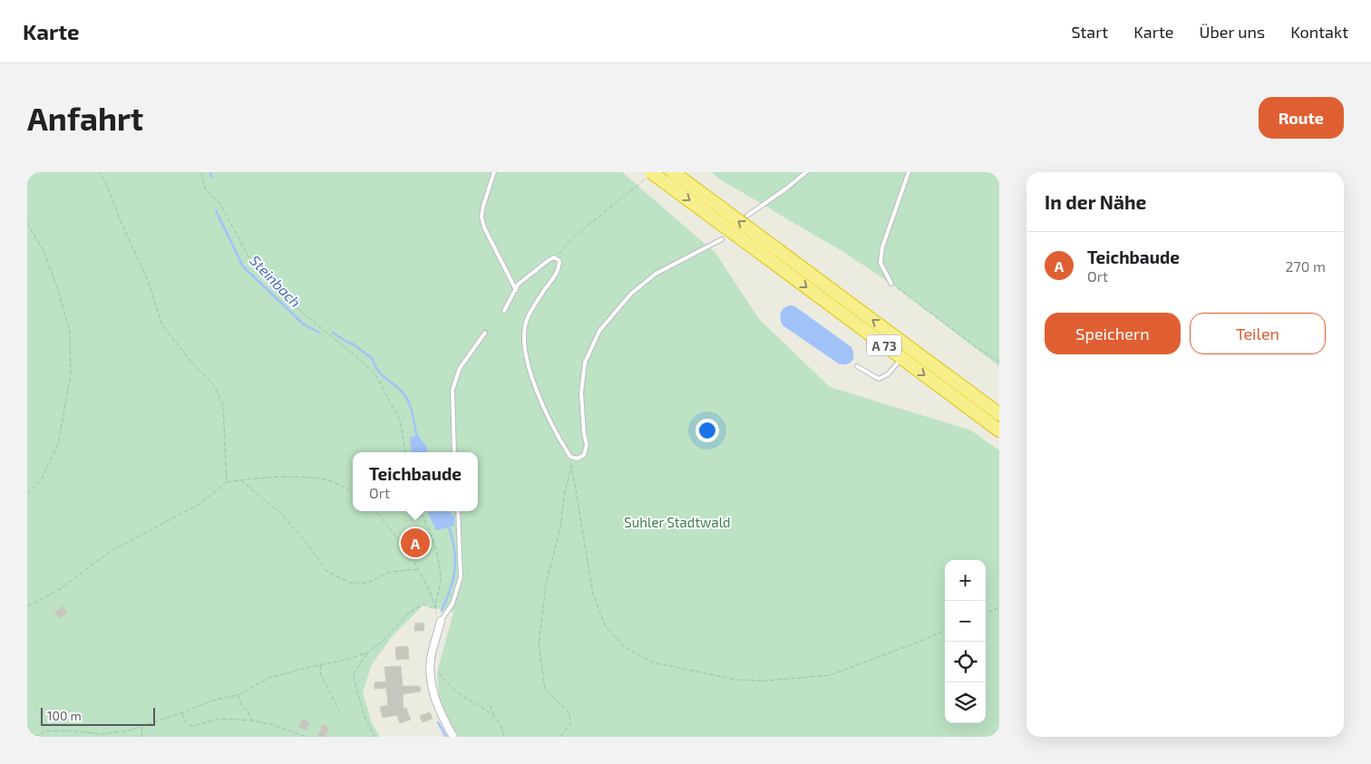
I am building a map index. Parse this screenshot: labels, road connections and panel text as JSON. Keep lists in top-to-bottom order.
{
  "streets": {
    "highway": ["A 73"]
  },
  "water": ["Steinbach"],
  "parks": ["Suhler Stadtwald"],
  "scale_bar": "100 m",
  "page": {
    "header": "Karte",
    "nav": [
      "Start",
      "Karte",
      "Über uns",
      "Kontakt"
    ],
    "buttons": [
      "Route",
      ["Speichern", "Teilen"]
    ],
    "title": "Anfahrt",
    "heading": "In der Nähe",
    "list": [
      {
        "mark": "A",
        "name": "Teichbaude",
        "note": "Ort",
        "value": "270 m"
      }
    ],
    "popup": ["Teichbaude", "Ort"],
    "pins": "A",
    "map_buttons": ["+", "−"],
    "scale": "100 m"
  }
}
